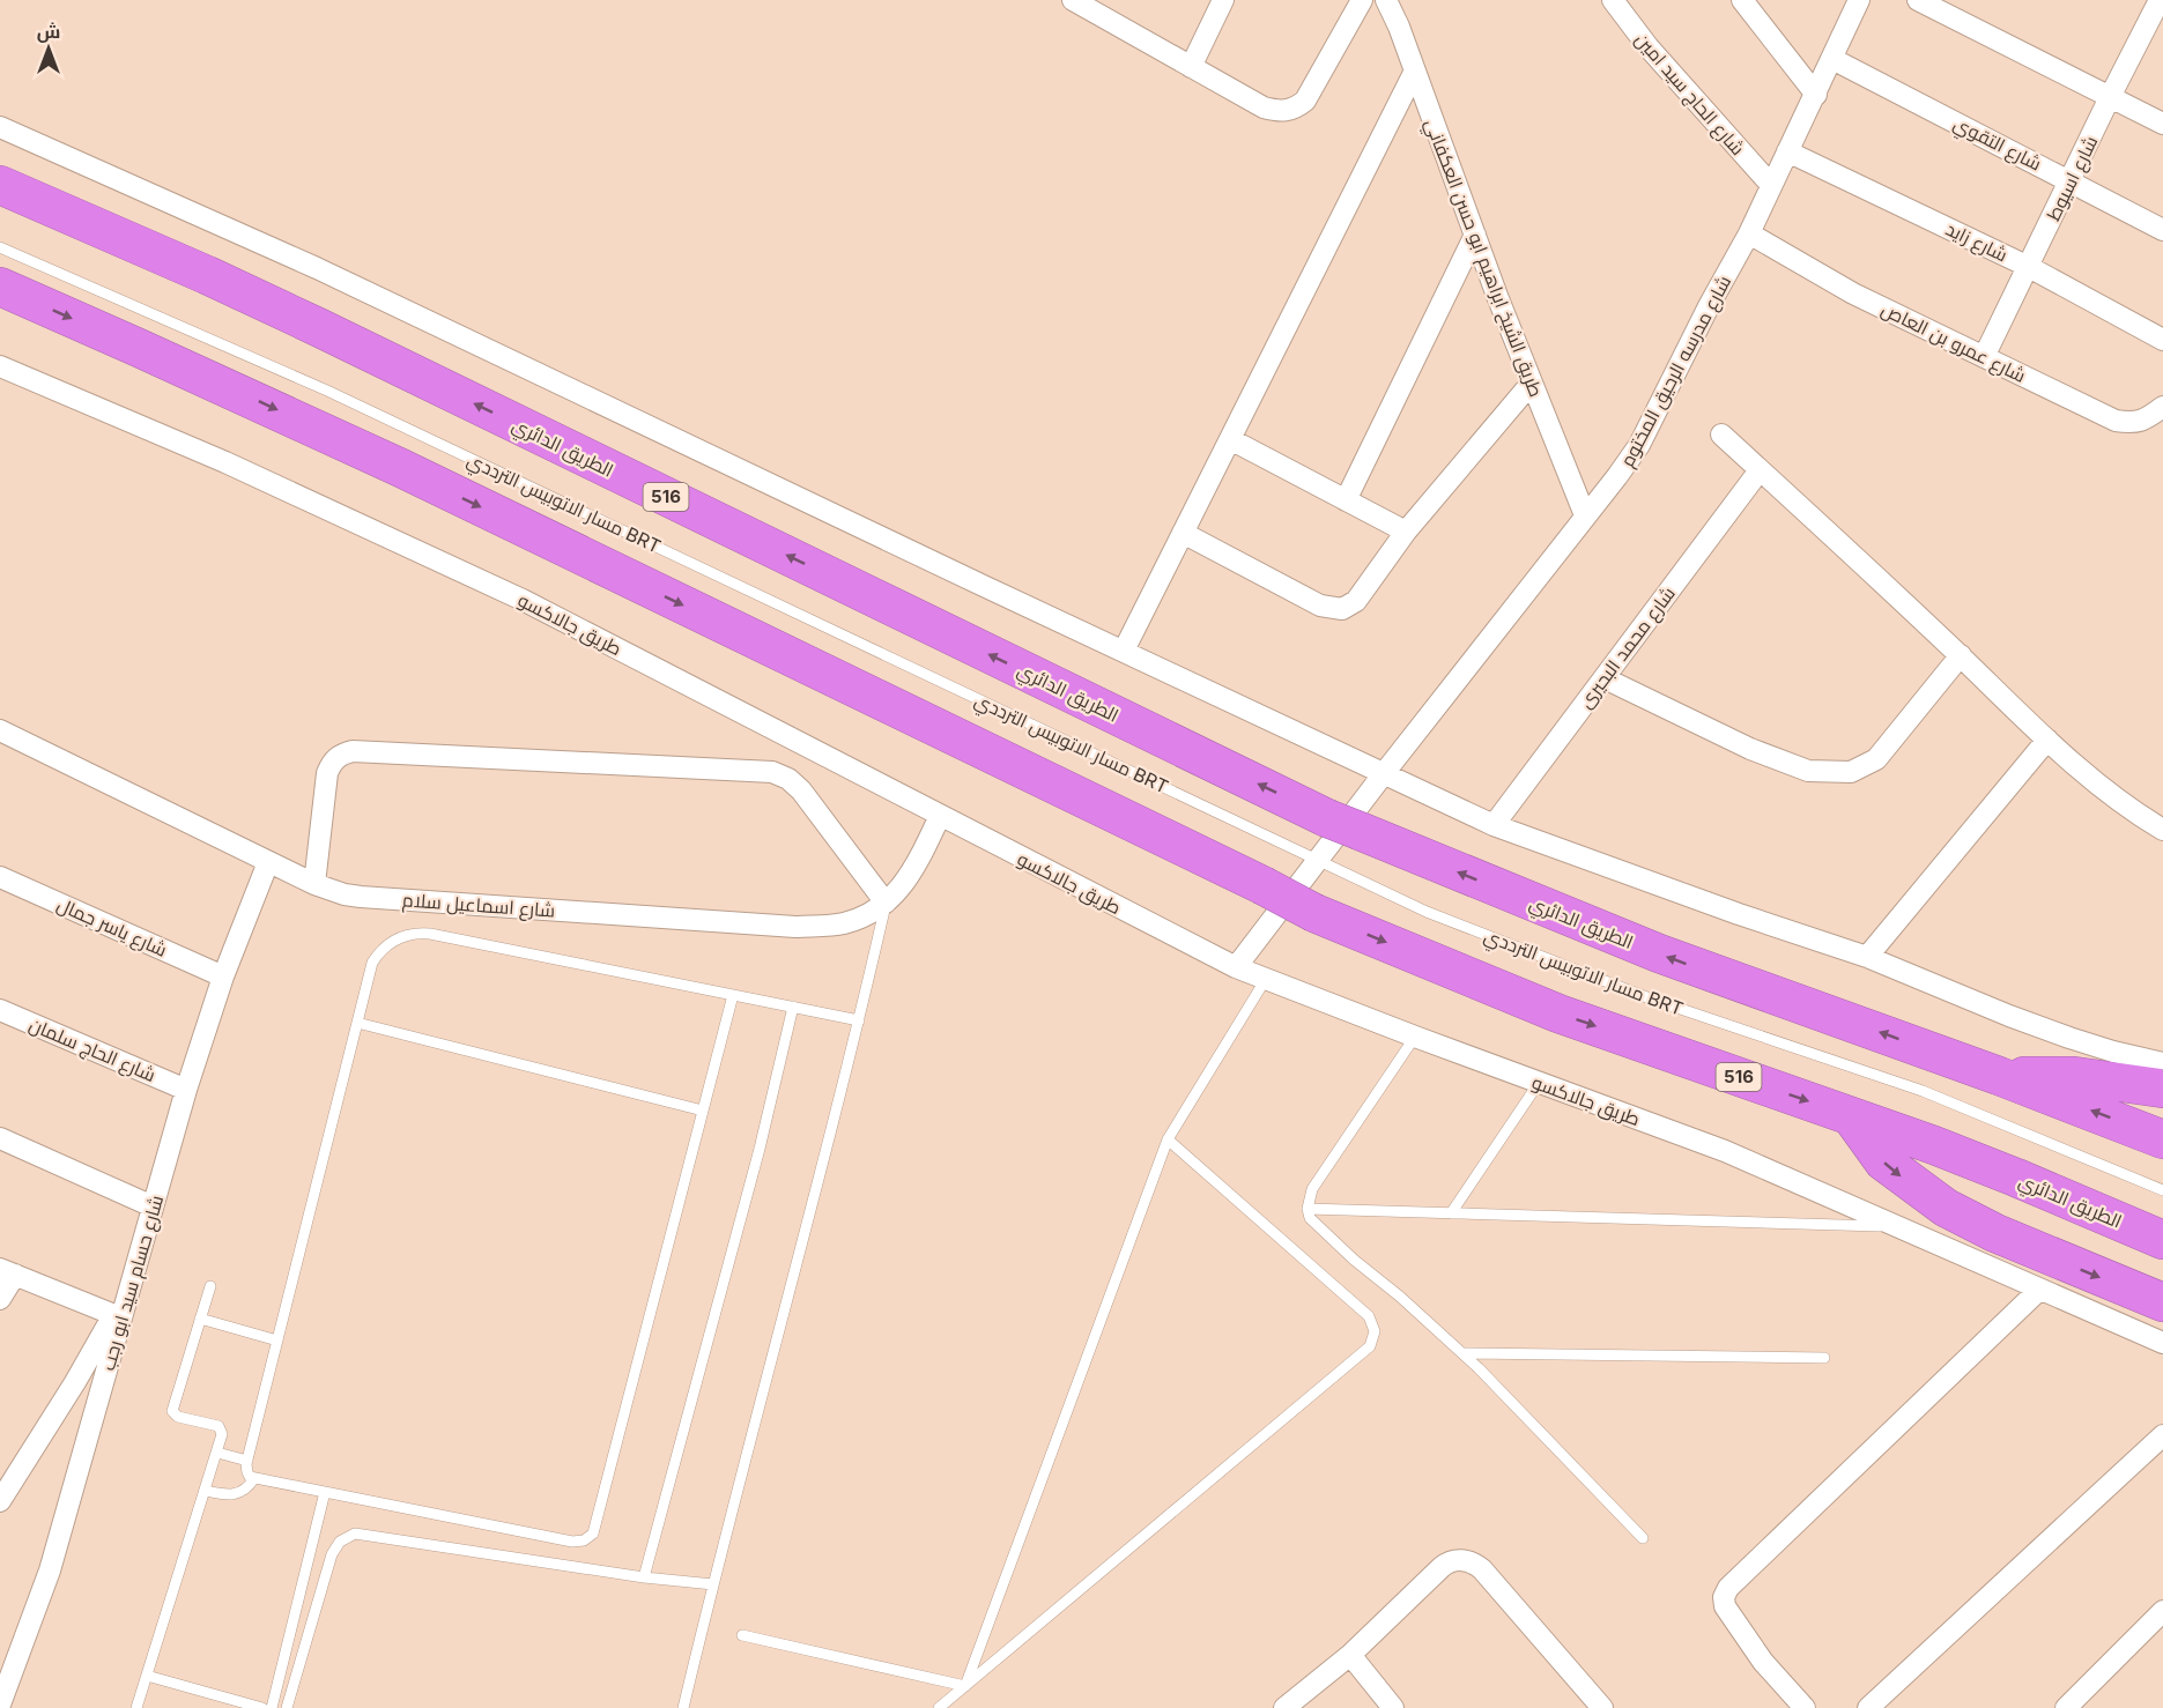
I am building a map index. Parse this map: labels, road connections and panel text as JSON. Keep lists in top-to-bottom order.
{
  "streets": {
    "highway": ["الطريق الدائري", "516"],
    "street": [
      "شارع الحاج سيد امين",
      "شارع التقوي",
      "شارع اسيوط",
      "شارع زايد",
      "طريق الشيخ ابراهيم ابو حسن العكفاني",
      "شارع عمرو بن العاص",
      "شارع مدرسه الرحيق المختوم",
      "طريق جالاكسو",
      "شارع محمد البحيرى",
      "شارع اسماعيل سلام",
      "شارع ياسر جمال",
      "شارع الحاج سلمان",
      "شارع حسام سيد ابو رجب"
    ],
    "lane": ["مسار الاتوبيس الترددي BRT"]
  },
  "crossings": [
    ["شارع الحاج سيد امين", "شارع مدرسه الرحيق المختوم"],
    ["شارع التقوي", "شارع اسيوط"],
    ["شارع التقوي", "شارع مدرسه الرحيق المختوم"],
    ["شارع اسيوط", "شارع زايد"],
    ["شارع اسيوط", "شارع عمرو بن العاص"],
    ["شارع زايد", "شارع مدرسه الرحيق المختوم"],
    ["طريق الشيخ ابراهيم ابو حسن العكفاني", "شارع مدرسه الرحيق المختوم"],
    ["شارع عمرو بن العاص", "شارع مدرسه الرحيق المختوم"],
    ["شارع مدرسه الرحيق المختوم", "طريق جالاكسو"],
    ["طريق جالاكسو", "شارع اسماعيل سلام"],
    ["شارع اسماعيل سلام", "شارع حسام سيد ابو رجب"],
    ["شارع ياسر جمال", "شارع حسام سيد ابو رجب"],
    ["شارع الحاج سلمان", "شارع حسام سيد ابو رجب"]
  ],
  "north": "top"
}
